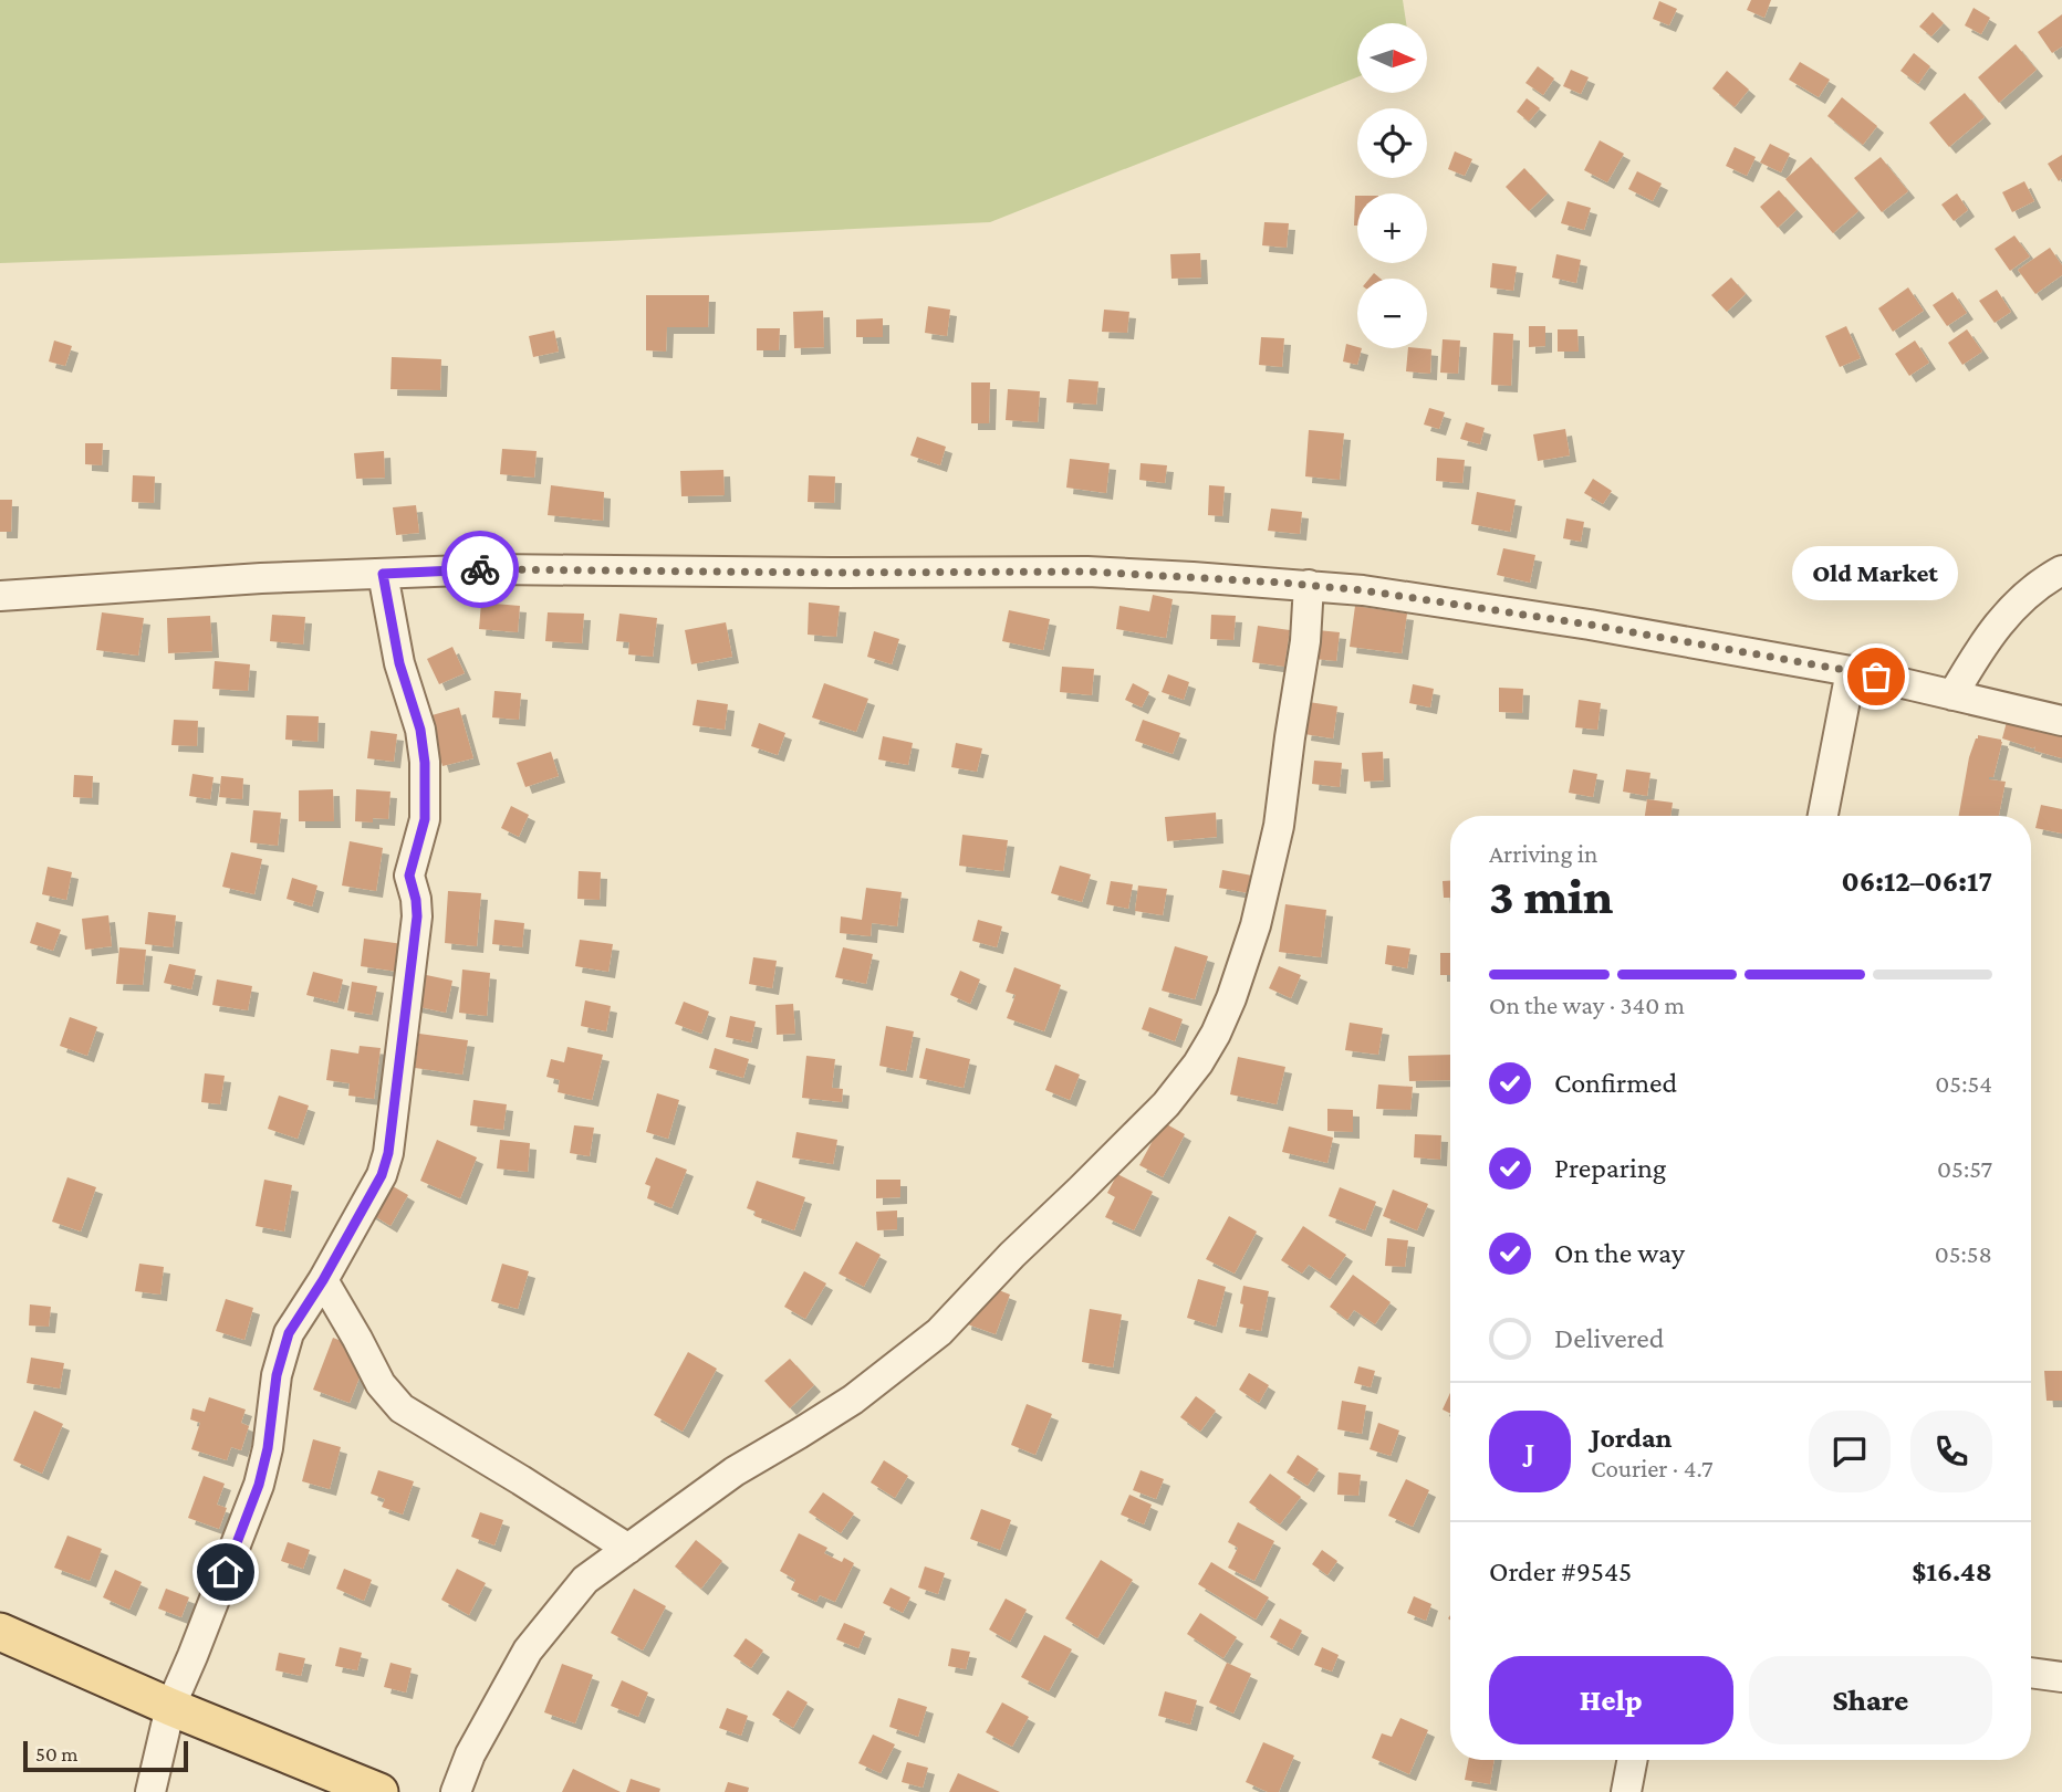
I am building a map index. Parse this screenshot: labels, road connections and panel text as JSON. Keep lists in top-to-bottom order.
{
  "places": ["Old Market"],
  "scale_bar": "50 m",
  "north": "right",
  "page": {
    "map_buttons": ["+", "−"],
    "bubble": "Old Market",
    "heading": ["3 min", "Arriving in", "06:12–06:17"],
    "panel": [
      "Jordan",
      "Courier · 4.7",
      "Order #9545",
      "$16.48"
    ],
    "bar": "On the way · 340 m",
    "list": [
      ["Confirmed", "05:54"],
      ["Preparing", "05:57"],
      ["On the way", "05:58"],
      "Delivered"
    ],
    "round": "J",
    "buttons": ["Help", "Share"],
    "scale": "50 m"
  }
}
